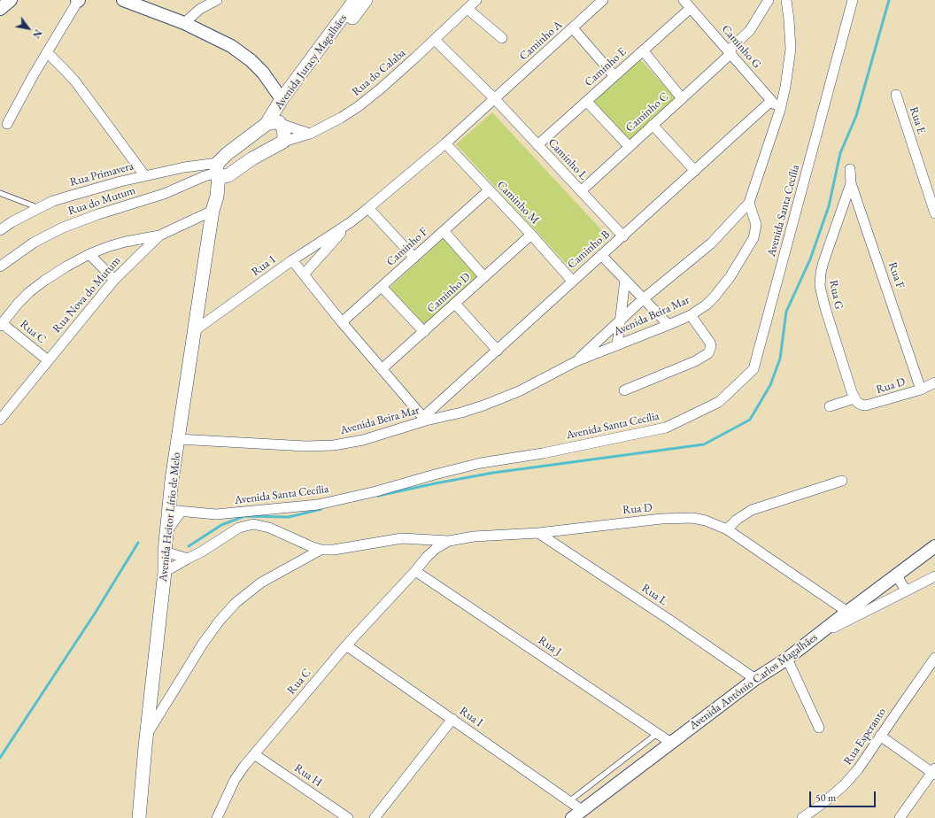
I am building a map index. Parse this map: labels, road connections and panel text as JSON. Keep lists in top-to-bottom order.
{
  "streets": {
    "main road": ["Avenida Juracy Magalhães", "Avenida Heitor Lírio de Melo"],
    "street": [
      "Caminho A",
      "Caminho G",
      "Caminho E",
      "Rua do Calaba",
      "Caminho C",
      "Rua E",
      "Caminho L",
      "Rua Primavera",
      "Rua do Mutum",
      "Caminho M",
      "Avenida Santa Cecília",
      "Caminho F",
      "Caminho B",
      "Rua 1",
      "Rua F",
      "Caminho D",
      "Rua Nova do Mutum",
      "Rua G",
      "Avenida Beira Mar",
      "Rua C",
      "Rua D",
      "Rua L",
      "Rua J",
      "Avenida Antônio Carlos Magalhães",
      "Rua I",
      "Rua Esperanto",
      "Rua H"
    ]
  },
  "crossings": [
    ["Caminho A", "Caminho L"],
    ["Caminho A", "Rua 1"],
    ["Caminho G", "Caminho E"],
    ["Caminho G", "Caminho C"],
    ["Caminho G", "Caminho B"],
    ["Caminho G", "Avenida Beira Mar"],
    ["Caminho E", "Caminho L"],
    ["Rua do Calaba", "Caminho L"],
    ["Caminho C", "Caminho L"],
    ["Caminho L", "Caminho B"],
    ["Caminho L", "Rua 1"],
    ["Rua Primavera", "Rua do Mutum"],
    ["Rua Primavera", "Avenida Heitor Lírio de Melo"],
    ["Rua do Mutum", "Avenida Heitor Lírio de Melo"],
    ["Caminho M", "Caminho F"],
    ["Caminho M", "Caminho B"],
    ["Caminho M", "Rua 1"],
    ["Caminho M", "Caminho D"],
    ["Avenida Santa Cecília", "Avenida Heitor Lírio de Melo"],
    ["Caminho B", "Avenida Beira Mar"],
    ["Rua 1", "Avenida Heitor Lírio de Melo"],
    ["Rua F", "Rua G"],
    ["Rua F", "Rua D"],
    ["Rua Nova do Mutum", "Rua C"],
    ["Rua Nova do Mutum", "Avenida Heitor Lírio de Melo"],
    ["Rua G", "Rua D"],
    ["Avenida Beira Mar", "Avenida Heitor Lírio de Melo"],
    ["Rua C", "Rua D"],
    ["Rua C", "Rua J"],
    ["Rua C", "Rua I"],
    ["Rua C", "Rua H"],
    ["Rua D", "Rua L"],
    ["Rua D", "Rua J"],
    ["Rua D", "Avenida Antônio Carlos Magalhães"],
    ["Rua L", "Avenida Antônio Carlos Magalhães"],
    ["Rua J", "Avenida Antônio Carlos Magalhães"],
    ["Avenida Antônio Carlos Magalhães", "Rua I"]
  ],
  "scale_bar": "50 m",
  "north": "bottom right"
}
